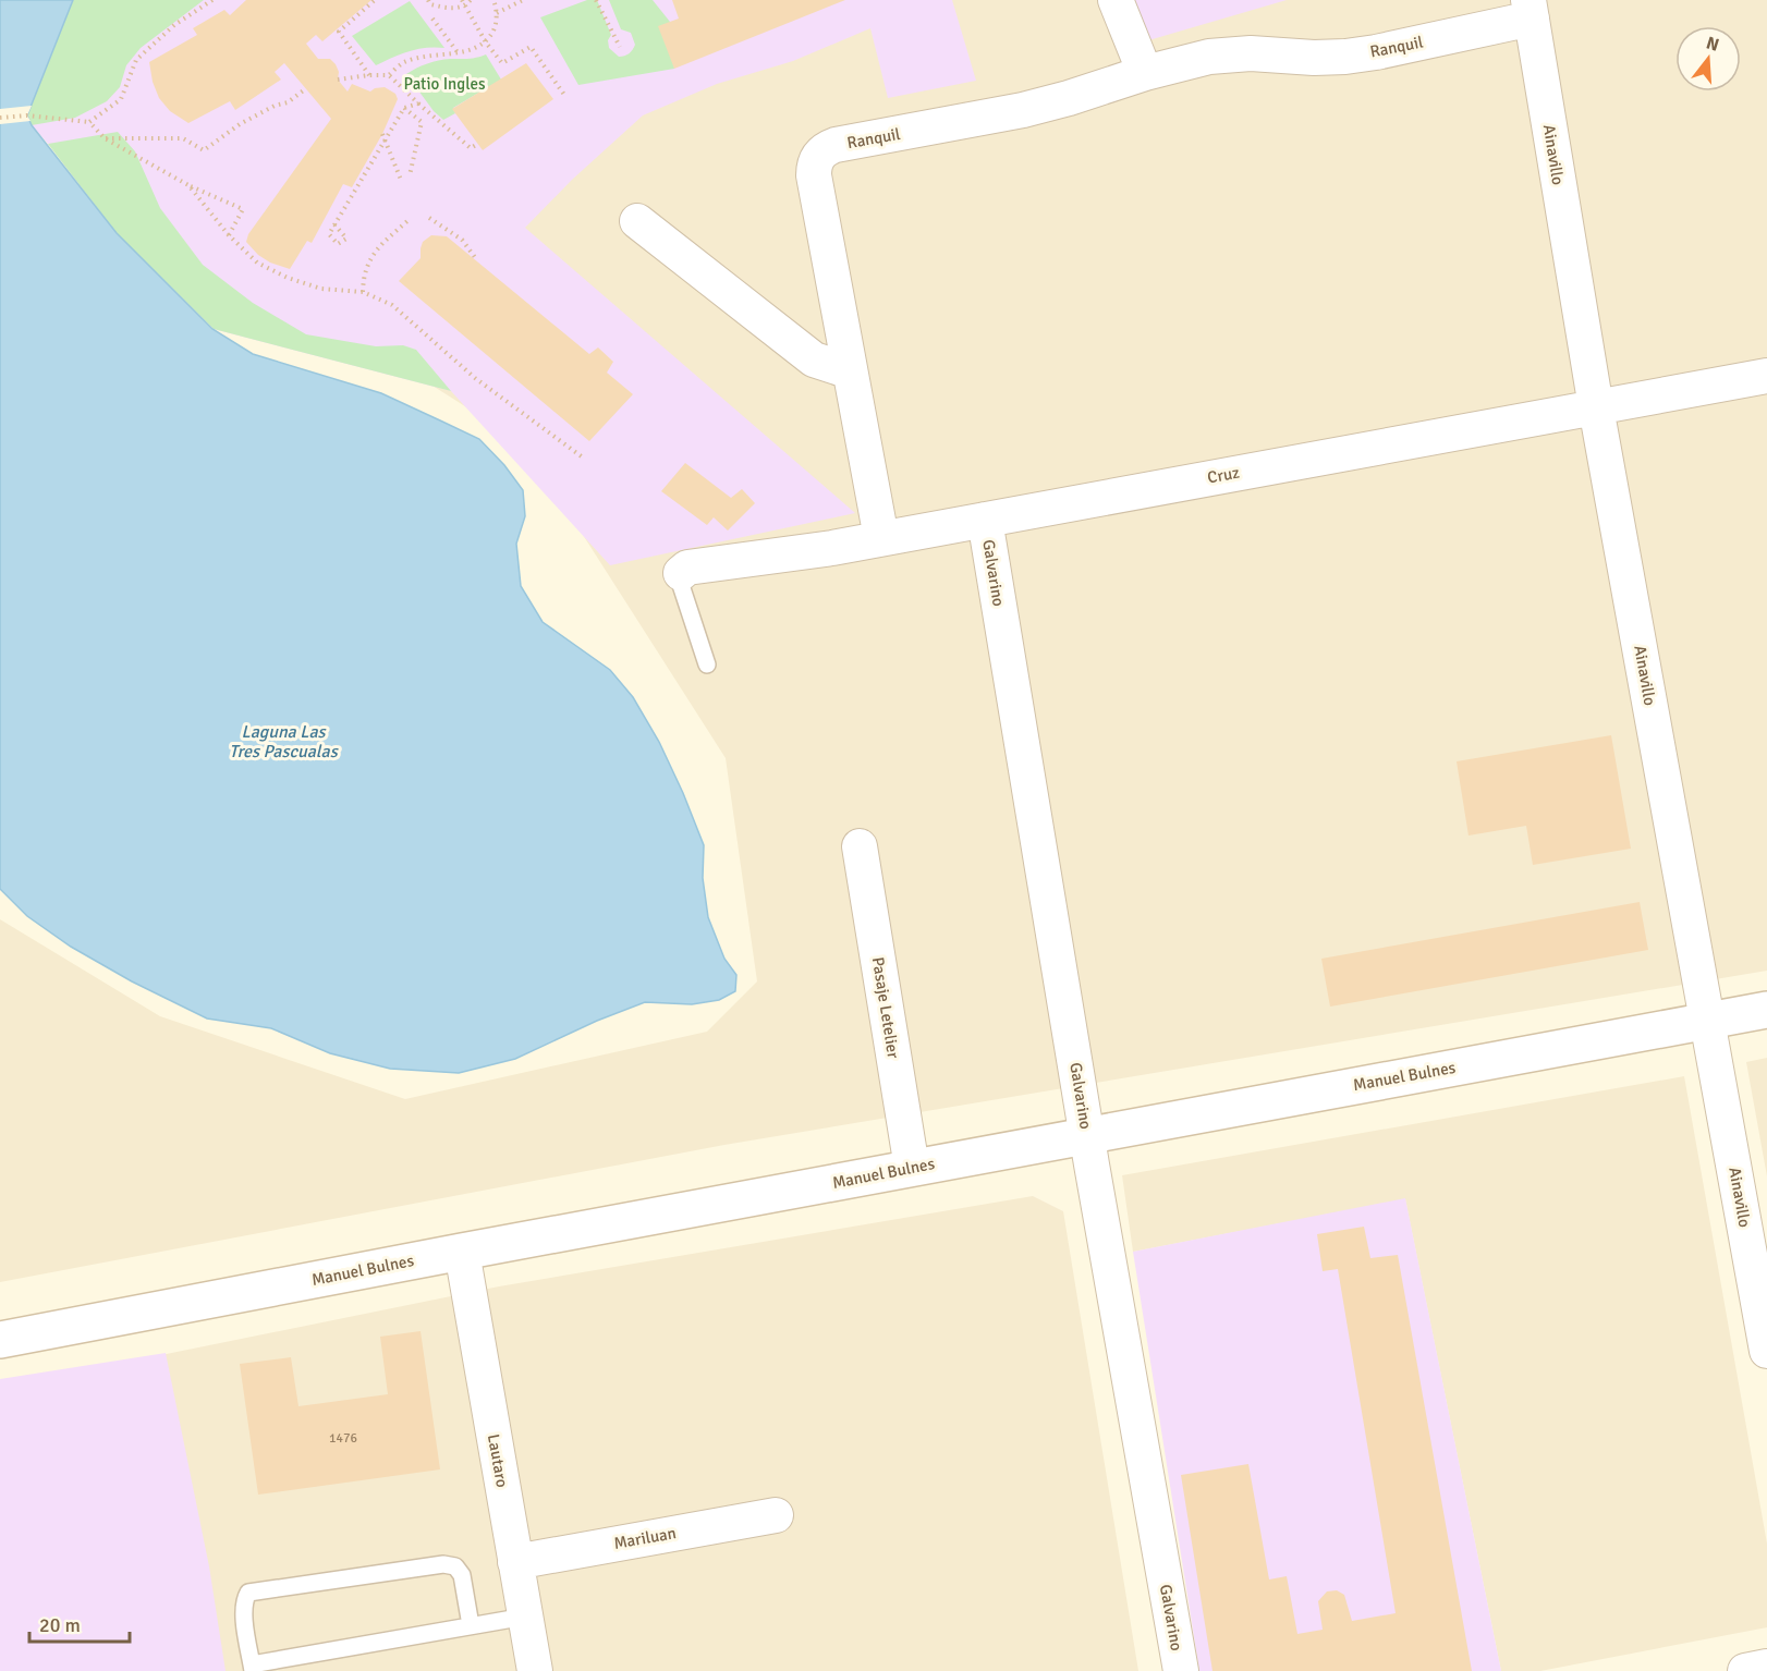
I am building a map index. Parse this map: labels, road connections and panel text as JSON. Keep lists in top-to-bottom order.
{
  "streets": {
    "main road": ["Manuel Bulnes"],
    "street": [
      "Ranquil",
      "Ainavillo",
      "Cruz",
      "Galvarino",
      "Pasaje Letelier",
      "Lautaro",
      "Mariluan"
    ]
  },
  "crossings": [
    ["Ranquil", "Ainavillo"],
    ["Ranquil", "Cruz"],
    ["Ainavillo", "Cruz"],
    ["Ainavillo", "Manuel Bulnes"],
    ["Cruz", "Galvarino"],
    ["Galvarino", "Manuel Bulnes"],
    ["Pasaje Letelier", "Manuel Bulnes"],
    ["Manuel Bulnes", "Lautaro"],
    ["Lautaro", "Mariluan"]
  ],
  "water": ["Laguna Las Tres Pascualas"],
  "parks": ["Patio Ingles"],
  "house_numbers": ["1476"],
  "scale_bar": "20 m",
  "north": "top"
}
